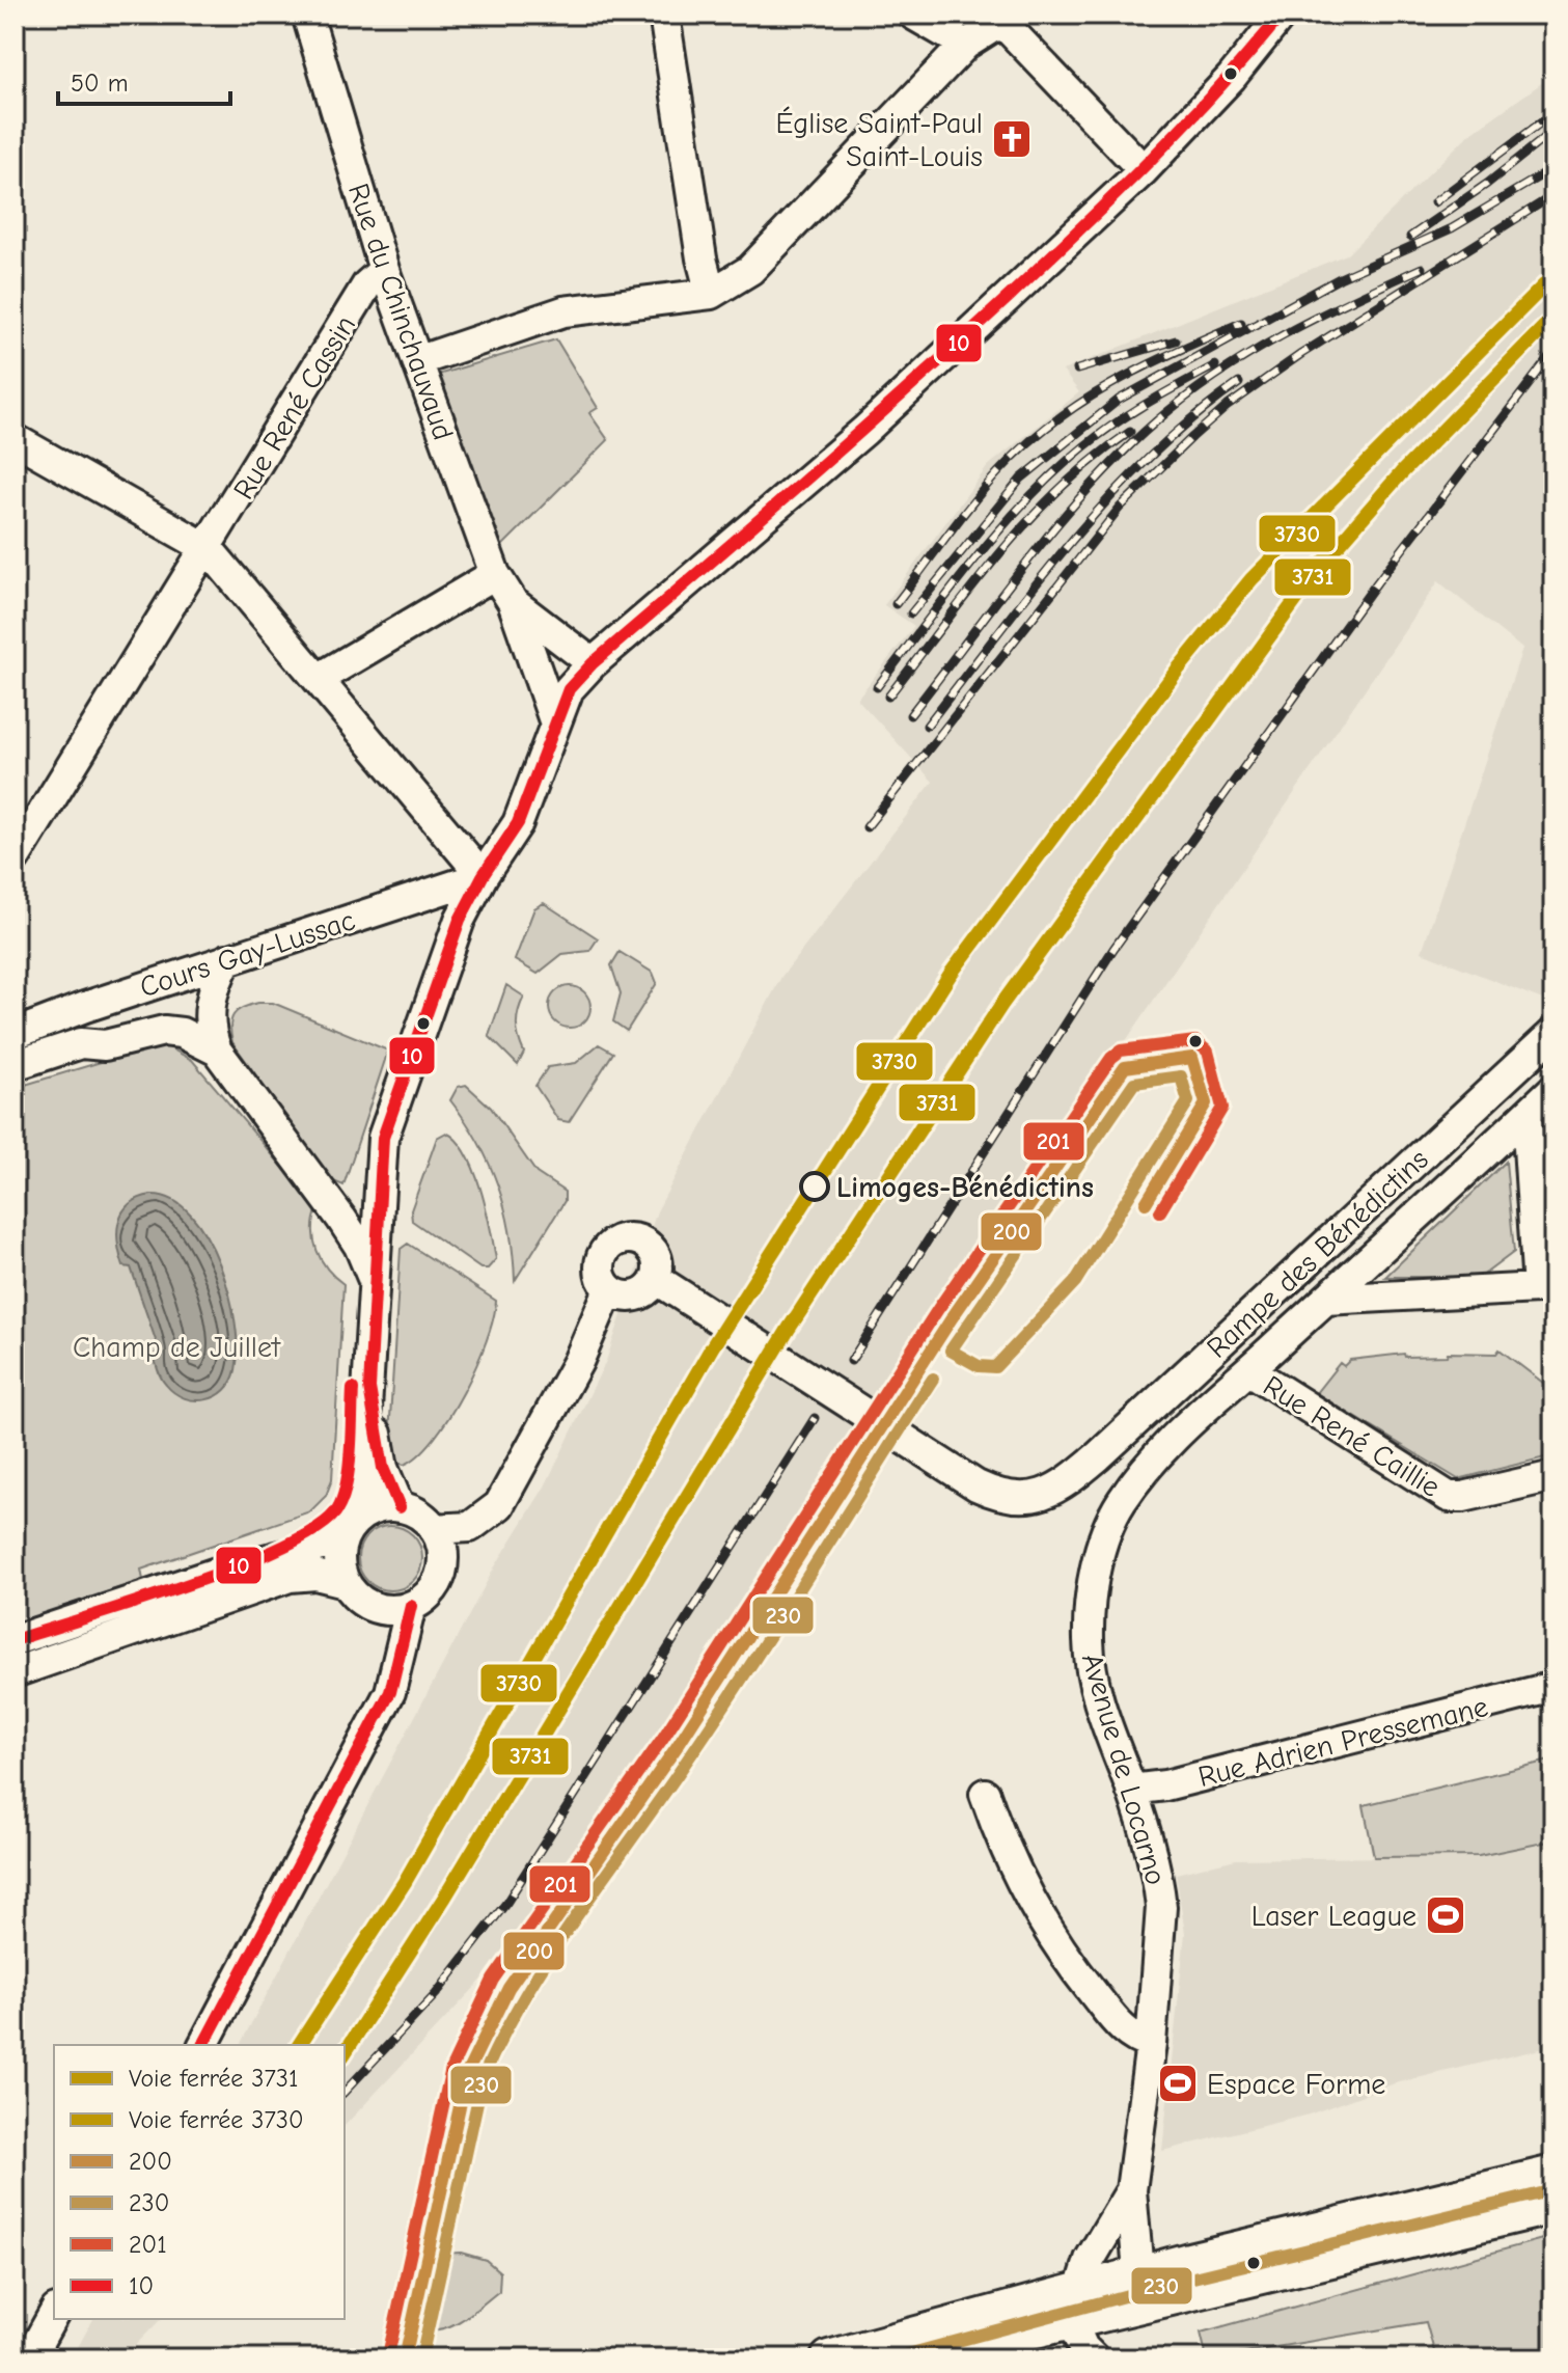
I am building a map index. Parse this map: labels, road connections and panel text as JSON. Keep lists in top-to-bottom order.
{
  "streets": {
    "street": [
      "Rue du Chinchauvaud",
      "Rue René Cassin",
      "Cours Gay-Lussac",
      "Rampe des Bénédictins",
      "Rue René Caillie",
      "Rue Adrien Pressemane",
      "Avenue de Locarno"
    ]
  },
  "crossings": [
    ["Rue du Chinchauvaud", "Rue René Cassin"],
    ["Rue René Caillie", "Avenue de Locarno"],
    ["Rue Adrien Pressemane", "Avenue de Locarno"]
  ],
  "parks": ["Champ de Juillet"],
  "places": {
    "church": ["Église Saint-Paul Saint-Louis"],
    "other": ["Limoges-Bénédictins"],
    "sports": ["Laser League", "Espace Forme"]
  },
  "lines": [
    "transit line 10",
    "rail line 3730",
    "rail line 3731",
    "transit line 201",
    "transit line 200",
    "transit line 230"
  ],
  "legend": [
    "Voie ferrée 3731",
    "Voie ferrée 3730",
    "200",
    "230",
    "201",
    "10"
  ],
  "scale_bar": "50 m"
}
